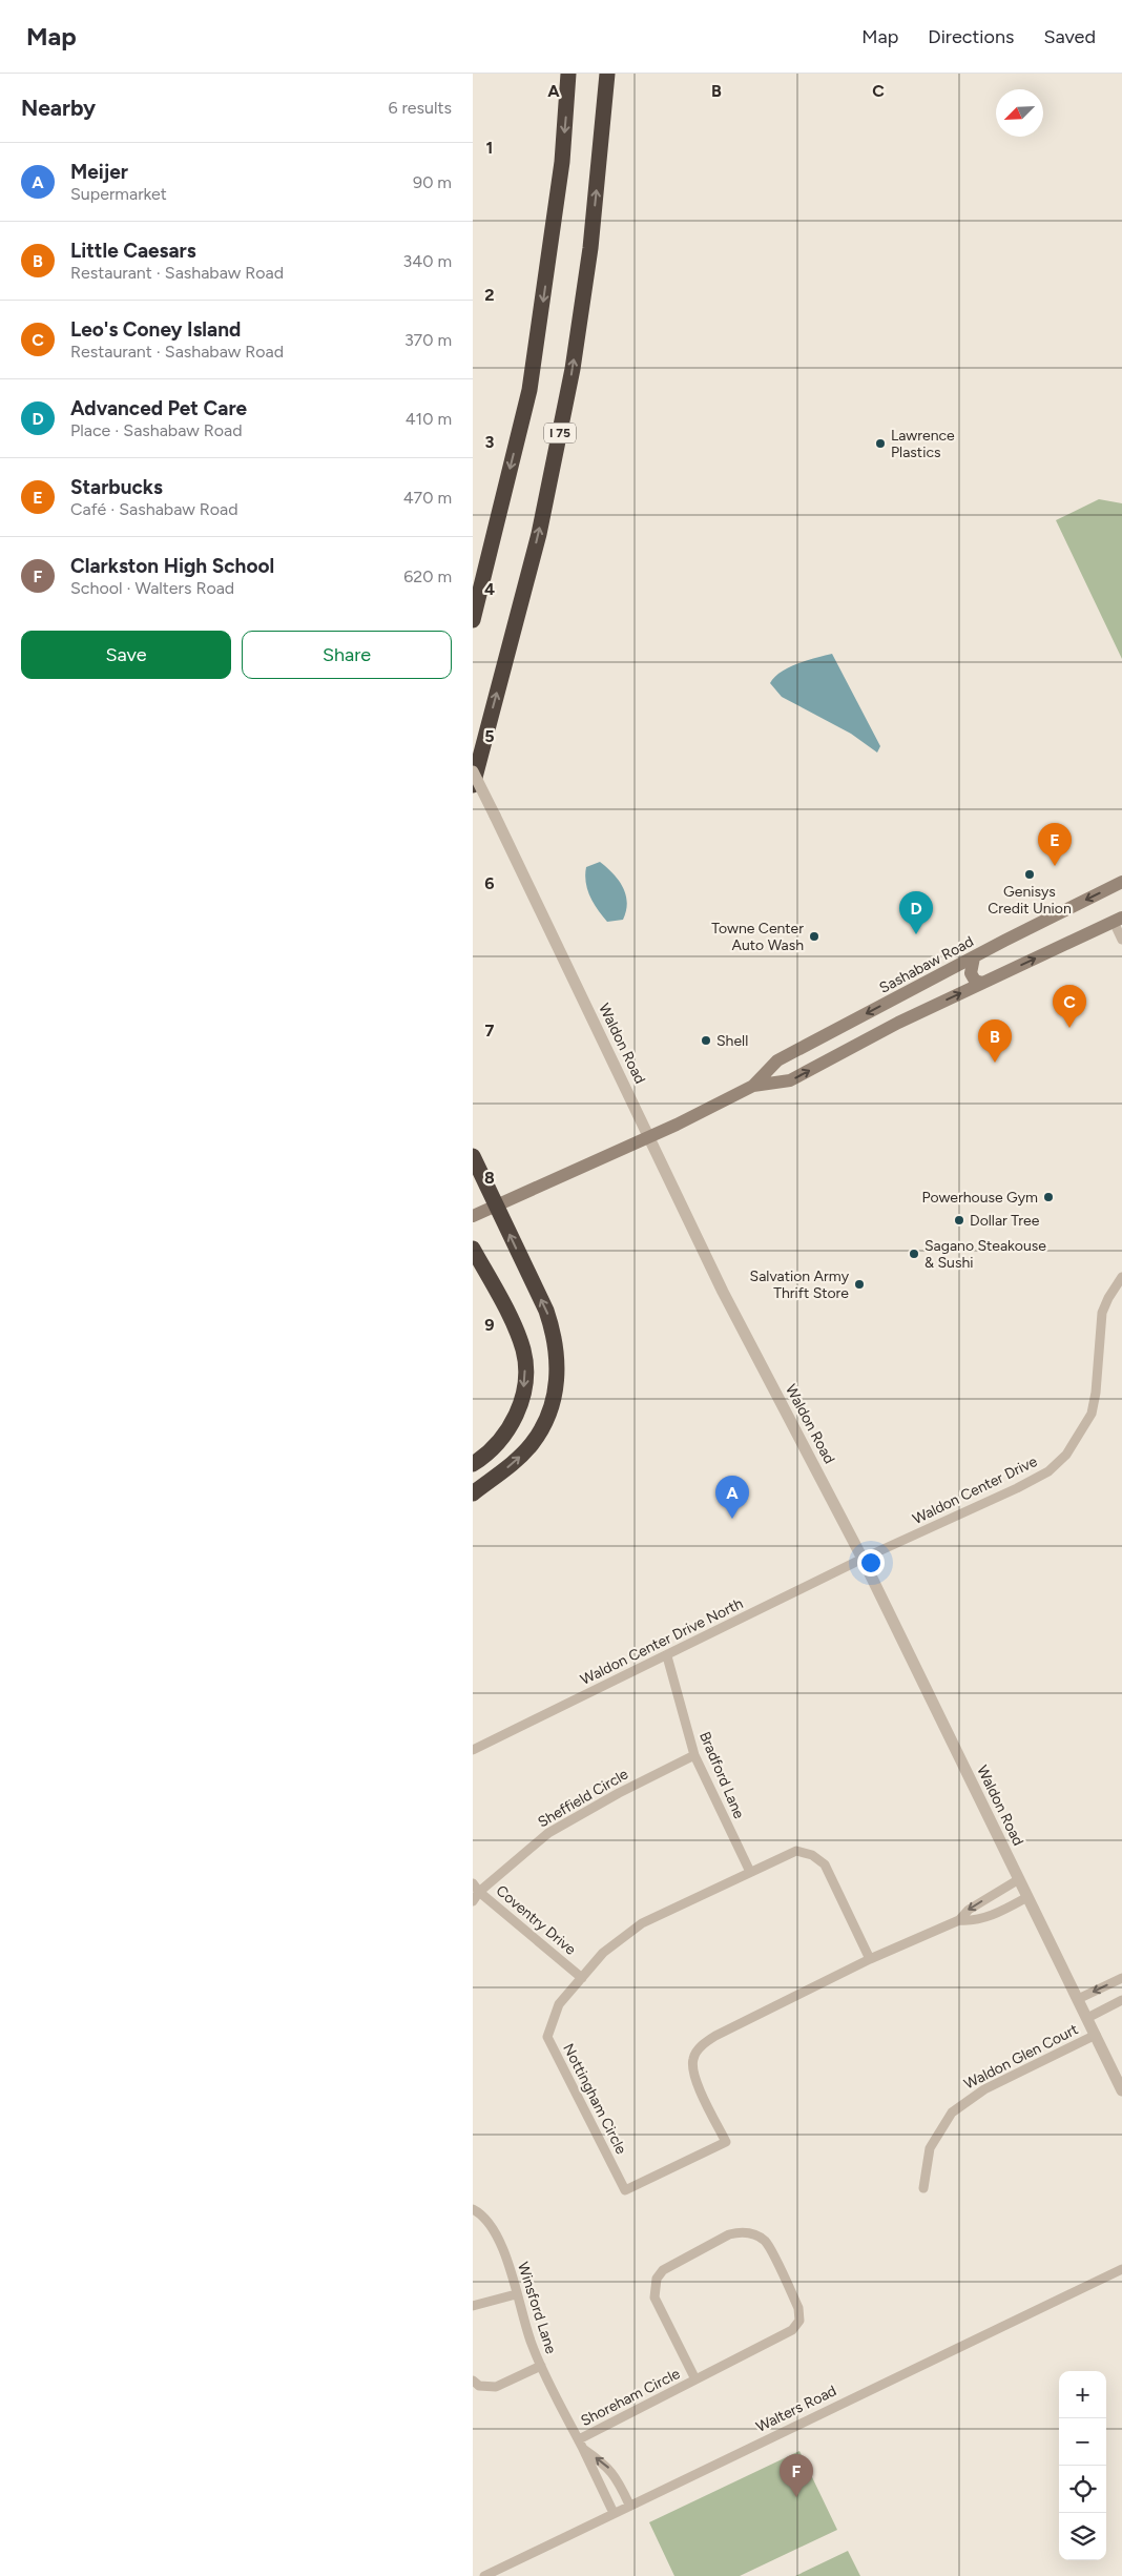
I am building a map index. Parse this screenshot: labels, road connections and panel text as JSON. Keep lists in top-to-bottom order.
{
  "streets": {
    "highway": ["I 75"],
    "main road": ["Sashabaw Road"],
    "street": [
      "Waldon Road",
      "Waldon Center Drive",
      "Waldon Center Drive North",
      "Bradford Lane",
      "Sheffield Circle",
      "Coventry Drive",
      "Waldon Glen Court",
      "Nottingham Circle",
      "Winsford Lane",
      "Shoreham Circle",
      "Walters Road"
    ]
  },
  "crossings": [
    ["Sashabaw Road", "Waldon Road"],
    ["Waldon Road", "Waldon Center Drive"],
    ["Waldon Road", "Waldon Center Drive North"],
    ["Waldon Road", "Waldon Glen Court"],
    ["Waldon Road", "Nottingham Circle"],
    ["Waldon Center Drive", "Waldon Center Drive North"],
    ["Waldon Center Drive North", "Bradford Lane"],
    ["Bradford Lane", "Sheffield Circle"],
    ["Bradford Lane", "Nottingham Circle"],
    ["Sheffield Circle", "Coventry Drive"],
    ["Coventry Drive", "Nottingham Circle"],
    ["Winsford Lane", "Shoreham Circle"],
    ["Winsford Lane", "Walters Road"]
  ],
  "places": [
    "Lawrence Plastics",
    "Genisys Credit Union",
    "Towne Center Auto Wash",
    "Shell",
    "Powerhouse Gym",
    "Dollar Tree",
    "Sagano Steakouse & Sushi",
    "Salvation Army Thrift Store"
  ],
  "north": "bottom left",
  "page": {
    "header": "Map",
    "nav": ["Map", "Directions", "Saved"],
    "heading": ["Nearby", "6 results"],
    "list": [
      {
        "mark": "A",
        "name": "Meijer",
        "note": "Supermarket",
        "value": "90 m"
      },
      {
        "mark": "B",
        "name": "Little Caesars",
        "note": "Restaurant · Sashabaw Road",
        "value": "340 m"
      },
      {
        "mark": "C",
        "name": "Leo's Coney Island",
        "note": "Restaurant · Sashabaw Road",
        "value": "370 m"
      },
      {
        "mark": "D",
        "name": "Advanced Pet Care",
        "note": "Place · Sashabaw Road",
        "value": "410 m"
      },
      {
        "mark": "E",
        "name": "Starbucks",
        "note": "Café · Sashabaw Road",
        "value": "470 m"
      },
      {
        "mark": "F",
        "name": "Clarkston High School",
        "note": "School · Walters Road",
        "value": "620 m"
      }
    ],
    "buttons": ["Save", "Share"],
    "pins": [
      "E",
      "D",
      "C",
      "B",
      "A",
      "F"
    ],
    "map_buttons": ["+", "−"]
  },
  "grid": {
    "columns": ["A", "B", "C"],
    "rows": [
      "1",
      "2",
      "3",
      "4",
      "5",
      "6",
      "7",
      "8",
      "9"
    ]
  }
}
